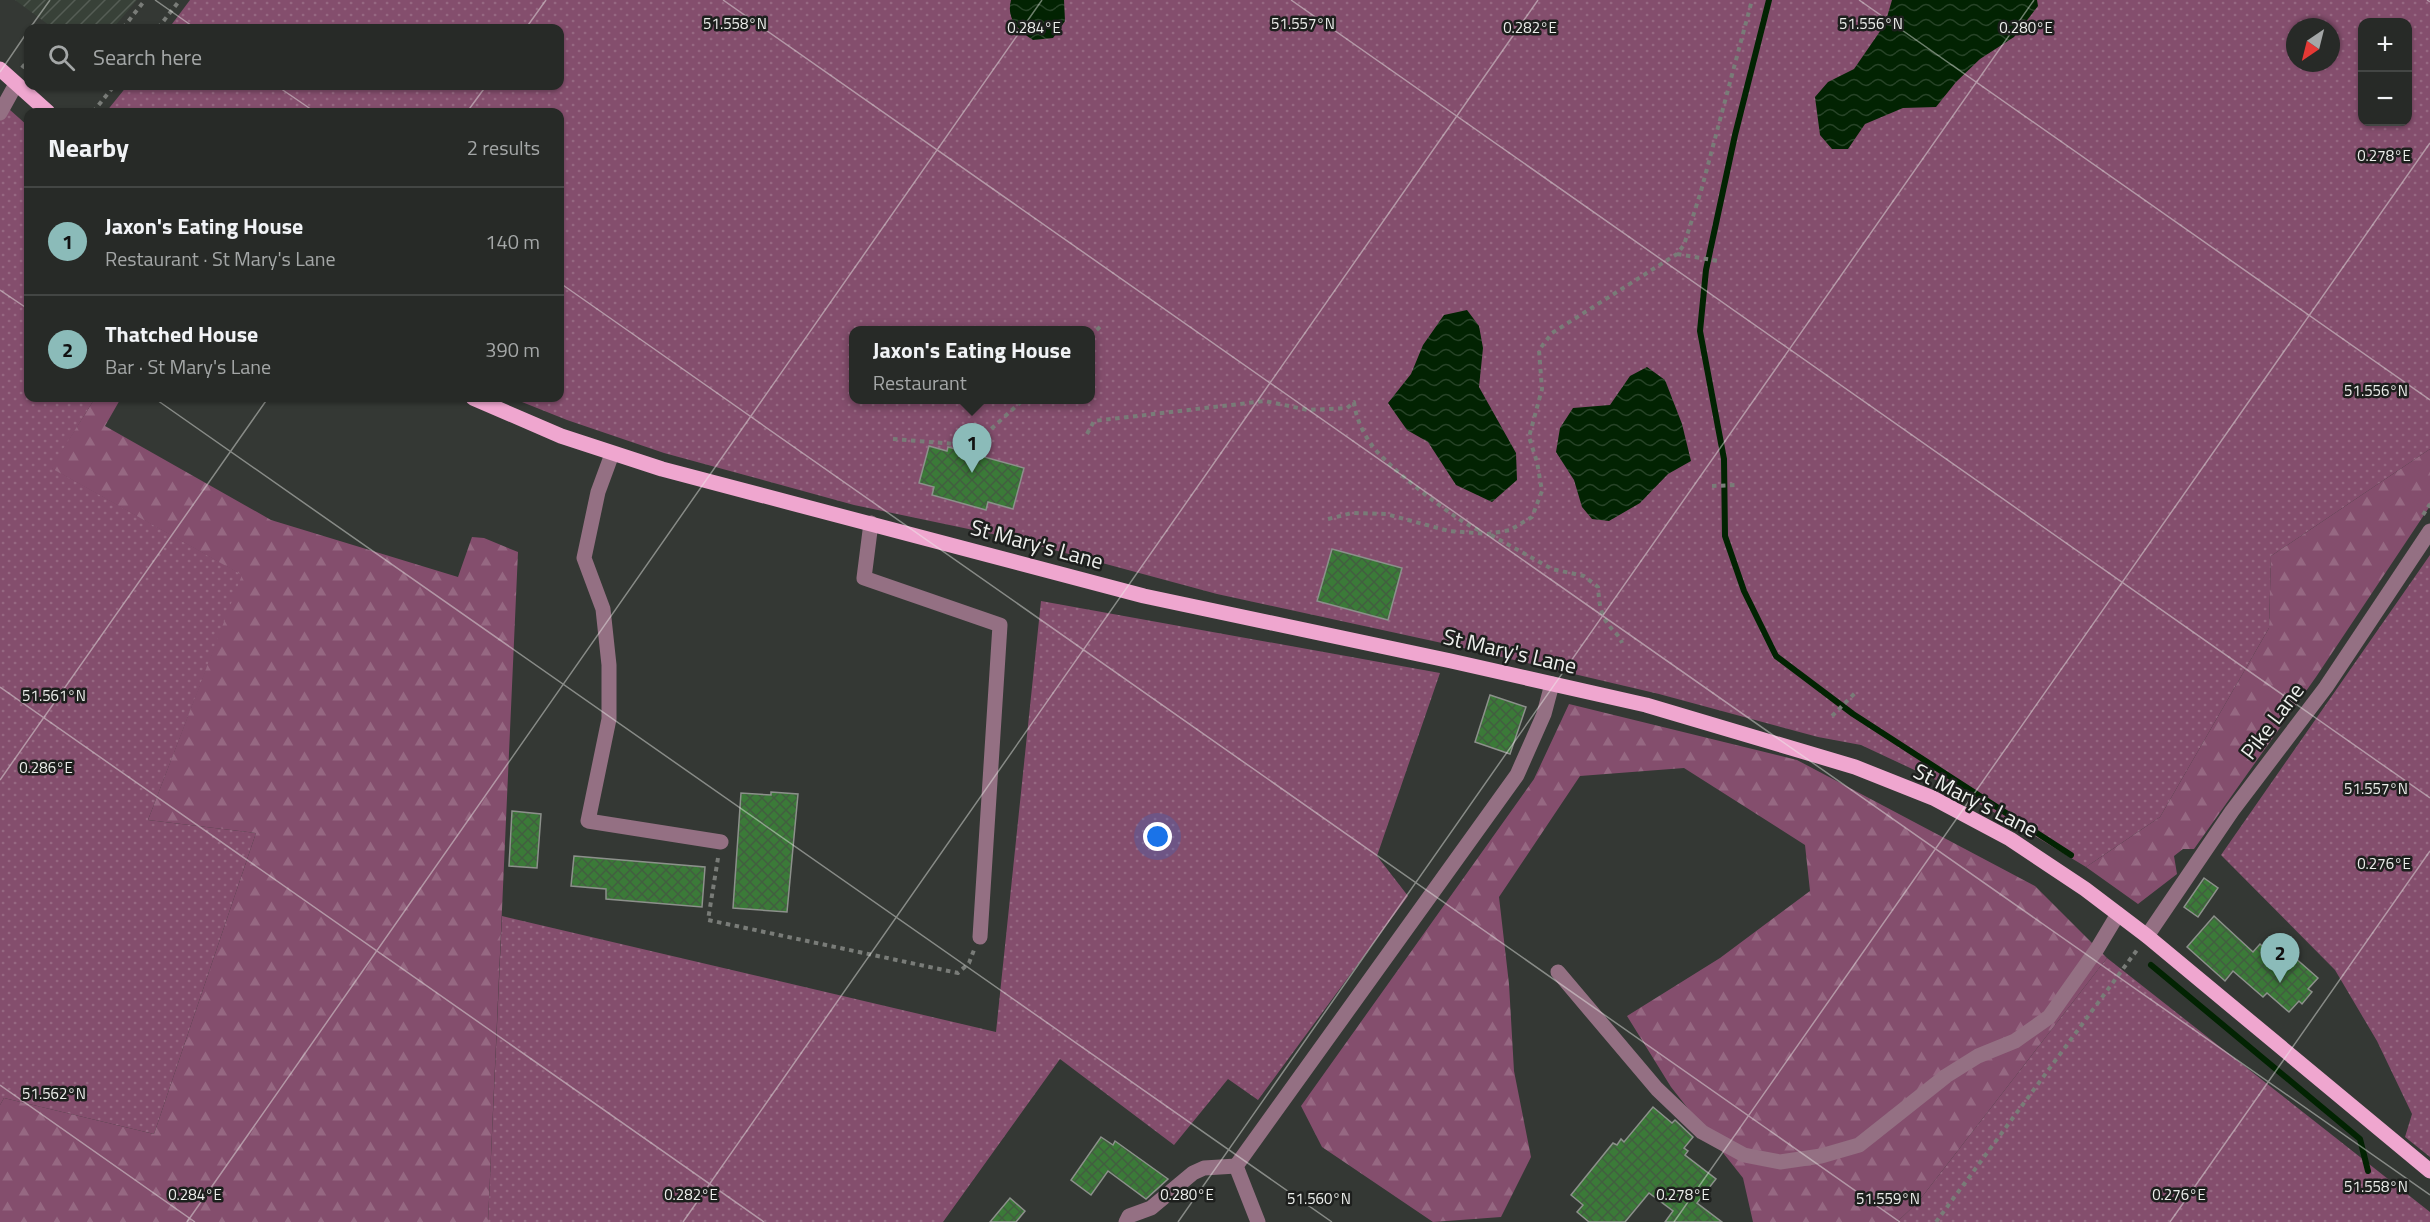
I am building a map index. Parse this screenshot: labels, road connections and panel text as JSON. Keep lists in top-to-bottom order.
{
  "streets": {
    "main road": ["St Mary's Lane"],
    "street": ["Pike Lane"]
  },
  "crossings": [
    ["St Mary's Lane", "Pike Lane"]
  ],
  "north": "bottom left",
  "page": {
    "map_buttons": ["+", "−"],
    "search": "Search here",
    "heading": ["Nearby", "2 results"],
    "list": [
      {
        "mark": "1",
        "name": "Jaxon's Eating House",
        "note": "Restaurant · St Mary's Lane",
        "value": "140 m"
      },
      {
        "mark": "2",
        "name": "Thatched House",
        "note": "Bar · St Mary's Lane",
        "value": "390 m"
      }
    ],
    "popup": ["Jaxon's Eating House", "Restaurant"],
    "pins": ["1", "2"]
  },
  "coordinates": [
    "51.558°N",
    "51.557°N",
    "51.556°N",
    "0.284°E",
    "0.282°E",
    "0.280°E",
    "0.278°E",
    "51.561°N",
    "0.286°E",
    "0.276°E",
    "51.562°N",
    "51.560°N",
    "51.559°N"
  ]
}
